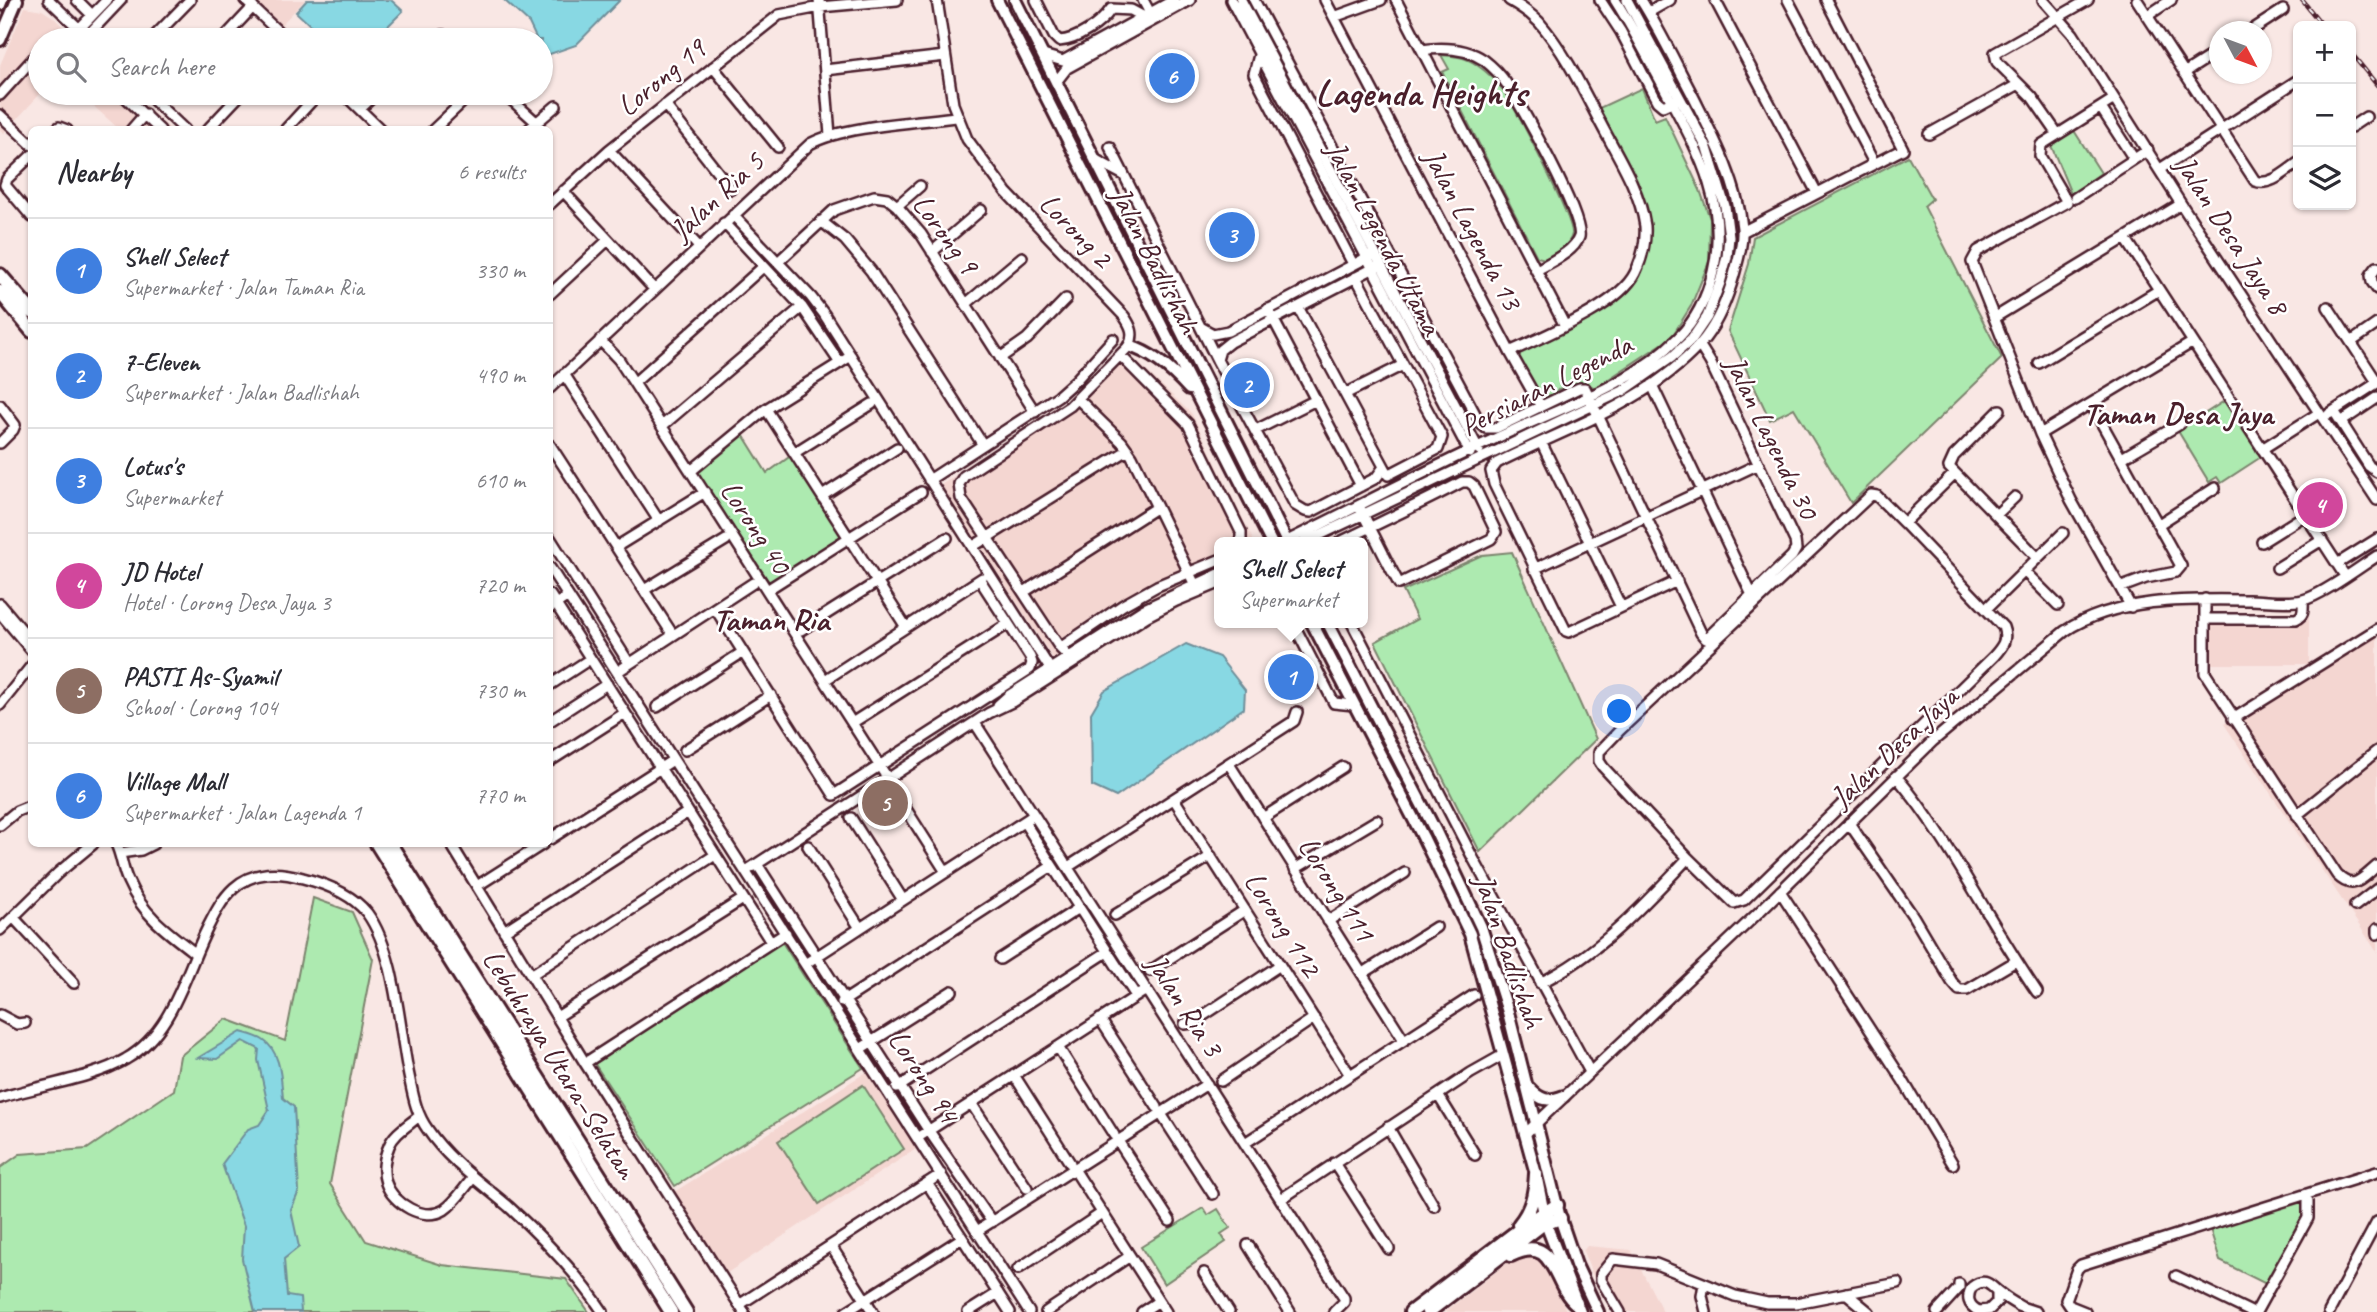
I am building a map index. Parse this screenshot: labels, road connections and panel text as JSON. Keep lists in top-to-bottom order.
{
  "streets": {
    "highway": ["Lebuhraya Utara–Selatan"],
    "main road": ["Jalan Badlishah"],
    "street": [
      "Lorong 19",
      "Jalan Ria 5",
      "Jalan Lagenda 13",
      "Lorong 2",
      "Lorong 9",
      "Jalan Desa Jaya 8",
      "Jalan Legenda Utama",
      "Persiaran Legenda",
      "Jalan Lagenda 30",
      "Lorong 40",
      "Jalan Desa Jaya",
      "Lorong 111",
      "Lorong 112",
      "Jalan Ria 3",
      "Lorong 94"
    ]
  },
  "crossings": [
    ["Jalan Ria 5", "Lorong 2"],
    ["Jalan Ria 5", "Lorong 40"],
    ["Jalan Legenda Utama", "Persiaran Legenda"],
    ["Jalan Badlishah", "Jalan Desa Jaya"]
  ],
  "districts": ["Lagenda Heights", "Taman Desa Jaya", "Taman Ria"],
  "north": "bottom right",
  "page": {
    "map_buttons": ["+", "−"],
    "search": "Search here",
    "pins": [
      "6",
      "3",
      "2",
      "4",
      "1",
      "5"
    ],
    "heading": ["Nearby", "6 results"],
    "list": [
      {
        "mark": "1",
        "name": "Shell Select",
        "note": "Supermarket · Jalan Taman Ria",
        "value": "330 m"
      },
      {
        "mark": "2",
        "name": "7-Eleven",
        "note": "Supermarket · Jalan Badlishah",
        "value": "490 m"
      },
      {
        "mark": "3",
        "name": "Lotus's",
        "note": "Supermarket",
        "value": "610 m"
      },
      {
        "mark": "4",
        "name": "JD Hotel",
        "note": "Hotel · Lorong Desa Jaya 3",
        "value": "720 m"
      },
      {
        "mark": "5",
        "name": "PASTI As-Syamil",
        "note": "School · Lorong 104",
        "value": "730 m"
      },
      {
        "mark": "6",
        "name": "Village Mall",
        "note": "Supermarket · Jalan Lagenda 1",
        "value": "770 m"
      }
    ],
    "popup": ["Shell Select", "Supermarket"]
  }
}
